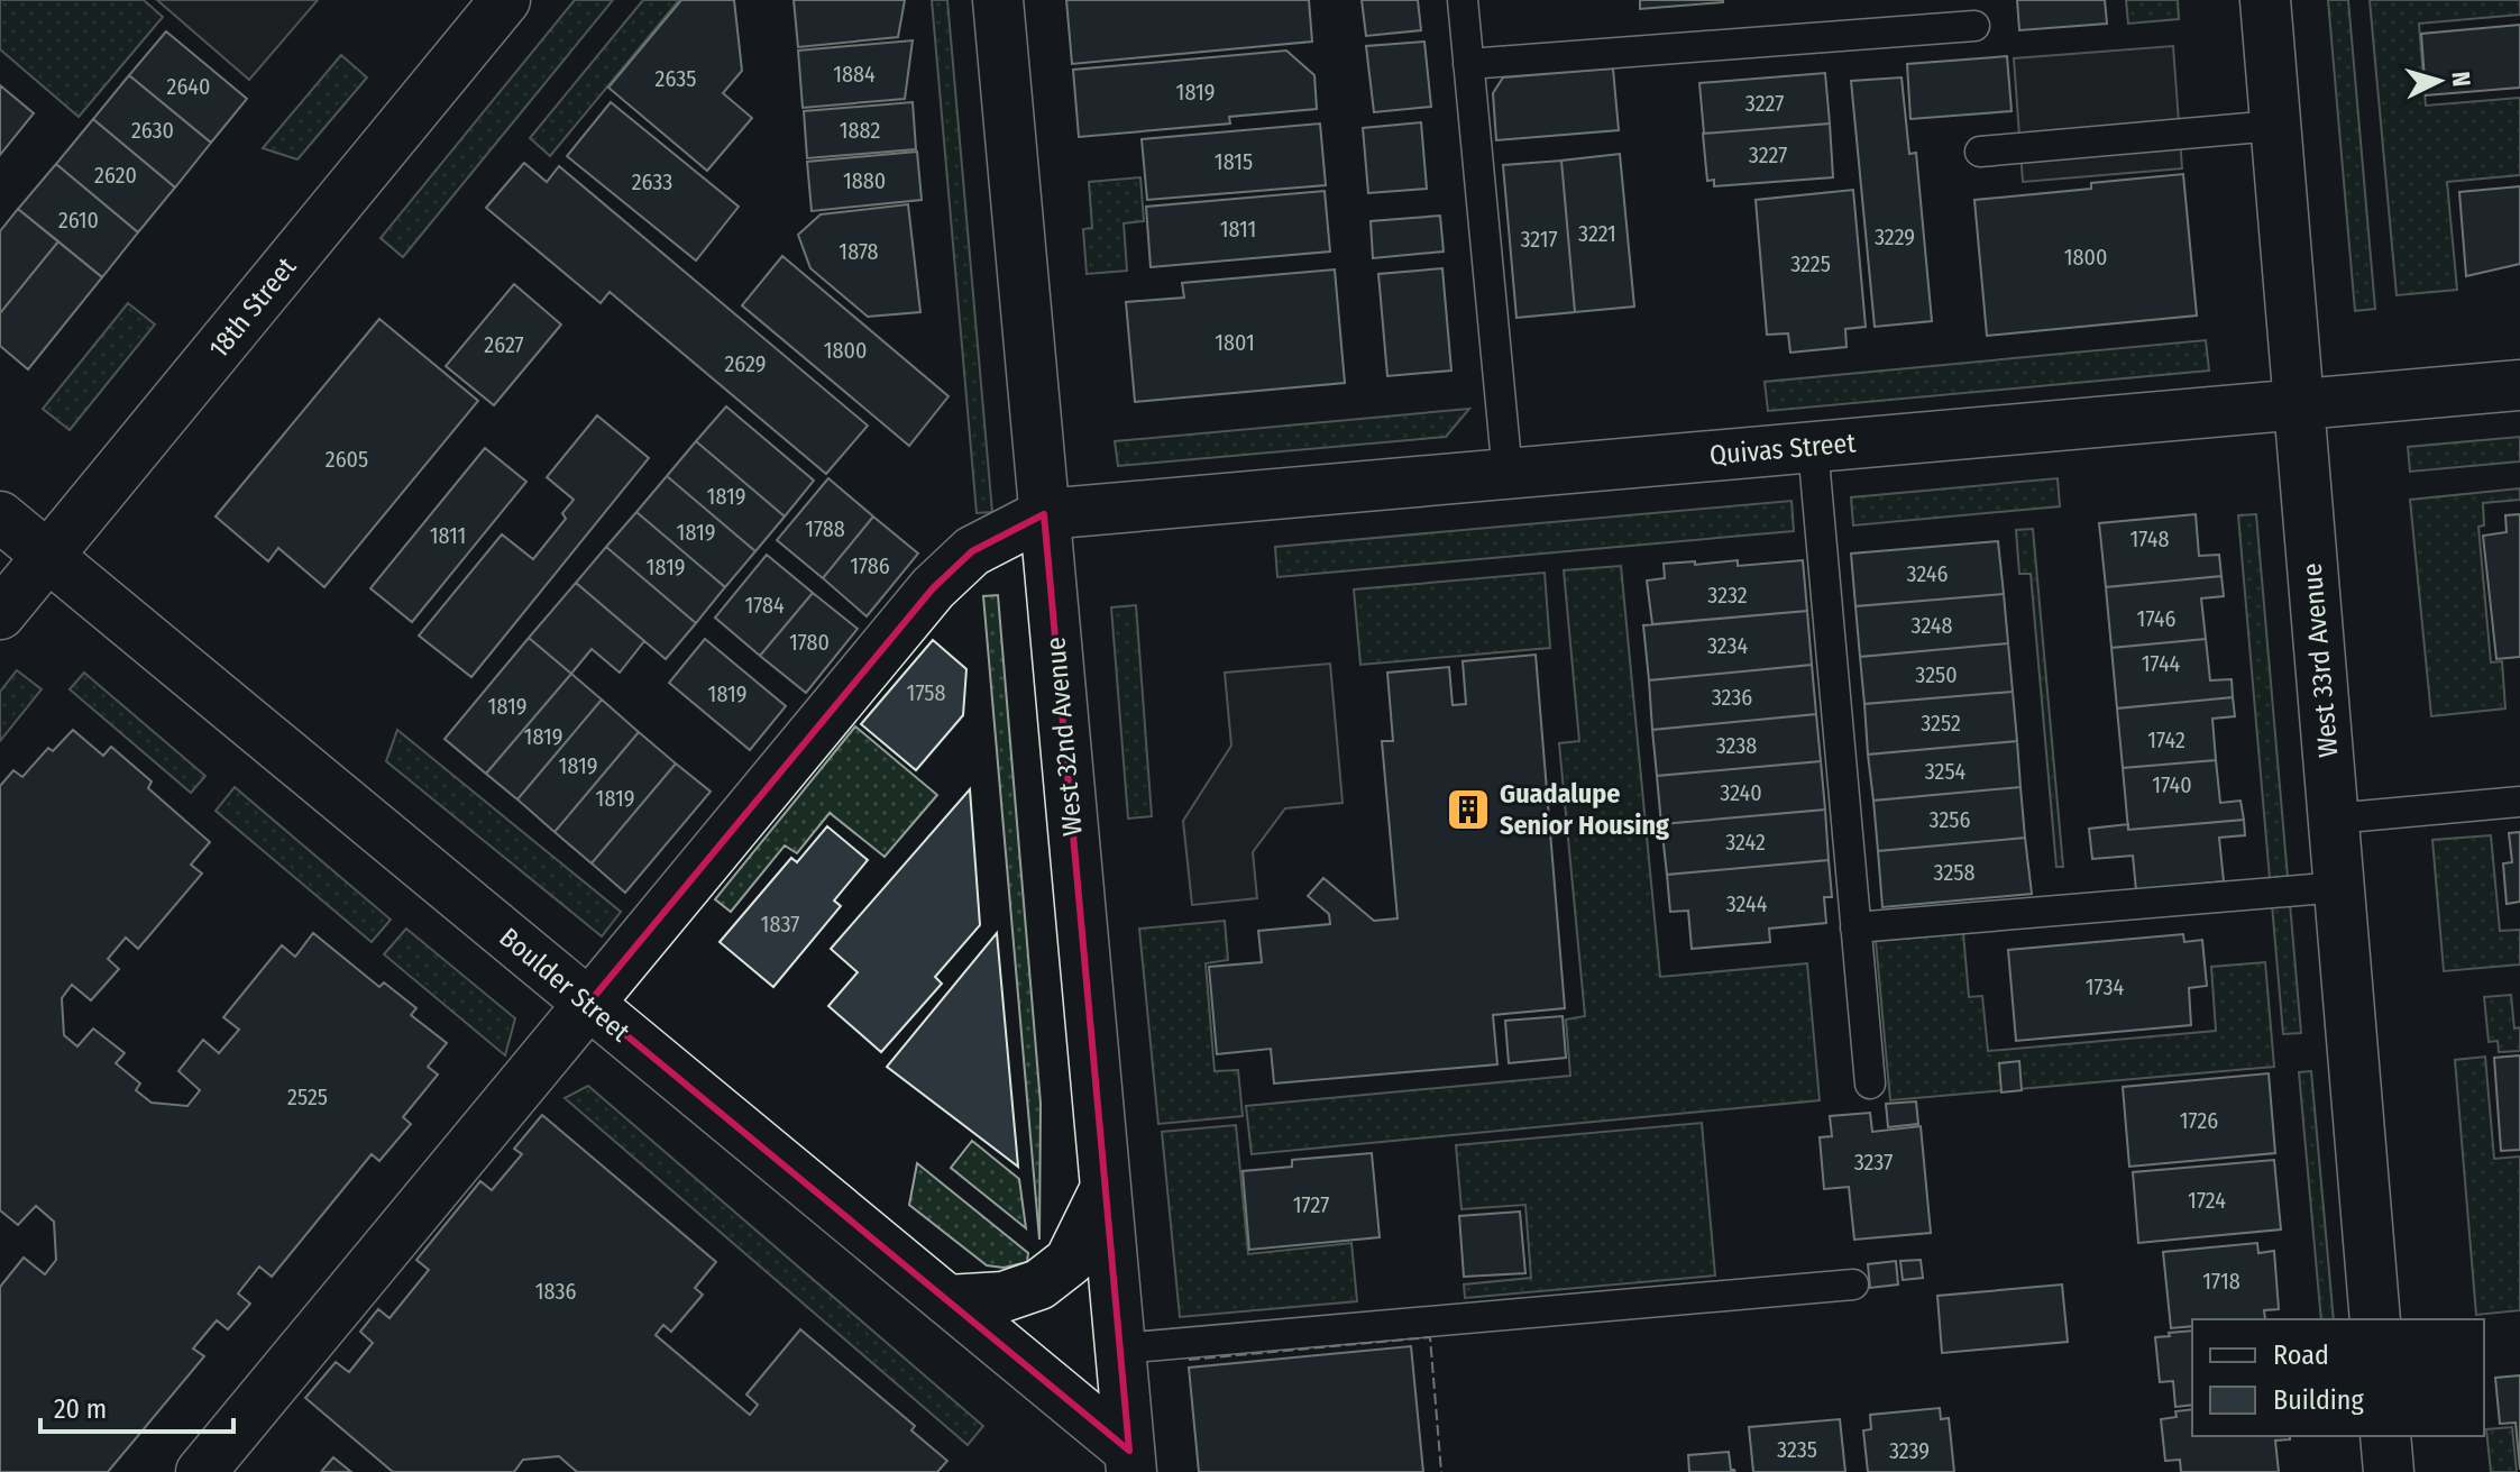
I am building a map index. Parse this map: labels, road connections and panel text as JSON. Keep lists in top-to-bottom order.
{
  "streets": {
    "street": [
      "18th Street",
      "Quivas Street",
      "West 33rd Avenue",
      "West 32nd Avenue",
      "Boulder Street"
    ]
  },
  "crossings": [
    ["18th Street", "Boulder Street"],
    ["Quivas Street", "West 33rd Avenue"],
    ["Quivas Street", "West 32nd Avenue"],
    ["West 32nd Avenue", "Boulder Street"]
  ],
  "places": {
    "building": ["Guadalupe Senior Housing"]
  },
  "house_numbers": [
    "1884",
    "2635",
    "2640",
    "1819",
    "3227",
    "2630",
    "1882",
    "3227",
    "1815",
    "2620",
    "1880",
    "2633",
    "2610",
    "1811",
    "3221",
    "3229",
    "3217",
    "1878",
    "1800",
    "3225",
    "1801",
    "2627",
    "1800",
    "2629",
    "2605",
    "1819",
    "1788",
    "1819",
    "1811",
    "1748",
    "1786",
    "1819",
    "3246",
    "3232",
    "1784",
    "1746",
    "3248",
    "1780",
    "3234",
    "1744",
    "3250",
    "1758",
    "1819",
    "3236",
    "1819",
    "3252",
    "1819",
    "1742",
    "3238",
    "1819",
    "3254",
    "1740",
    "3240",
    "1819",
    "3256",
    "3242",
    "3258",
    "3244",
    "1837",
    "1734",
    "2525",
    "1726",
    "3237",
    "1724",
    "1727",
    "1718",
    "1836",
    "3235",
    "3239"
  ],
  "legend": ["Road", "Building"],
  "scale_bar": "20 m",
  "north": "right"
}
